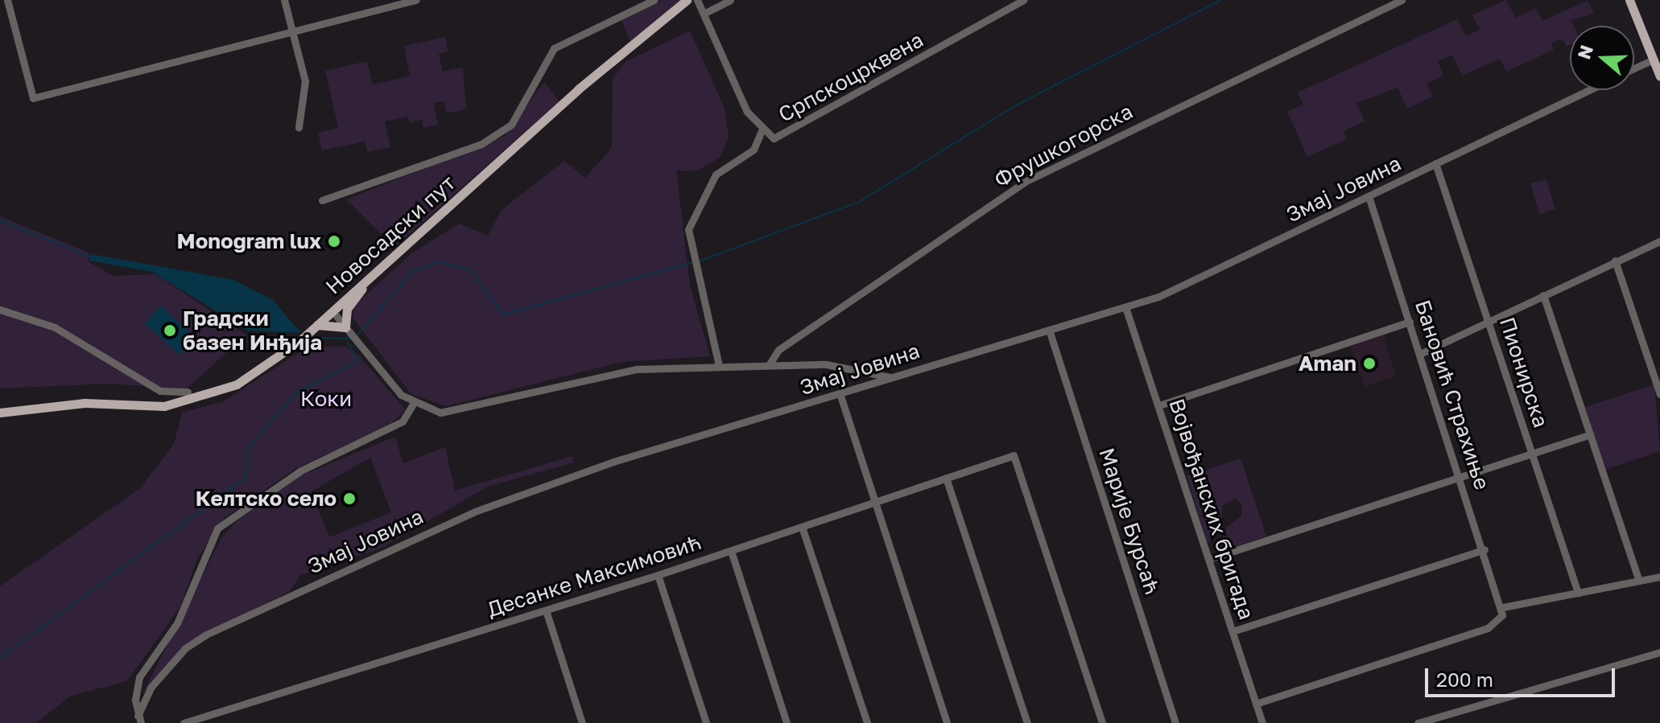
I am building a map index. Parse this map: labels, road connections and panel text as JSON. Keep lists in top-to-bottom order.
{
  "streets": {
    "main road": ["Новосадски пут"],
    "street": [
      "Српскоцрквена",
      "Фрушкогорска",
      "Змај Јовина",
      "Пионирска",
      "Бановић Страхиње",
      "Војвођанских бригада",
      "Марије Бурсаћ",
      "Десанке Максимовић"
    ]
  },
  "crossings": [
    ["Змај Јовина", "Пионирска"],
    ["Змај Јовина", "Бановић Страхиње"],
    ["Змај Јовина", "Војвођанских бригада"],
    ["Змај Јовина", "Марије Бурсаћ"]
  ],
  "parks": ["Коки"],
  "places": [
    "Monogram lux",
    "Градски базен Инђија",
    "Aman",
    "Келтско село"
  ],
  "scale_bar": "200 m",
  "north": "left"
}
